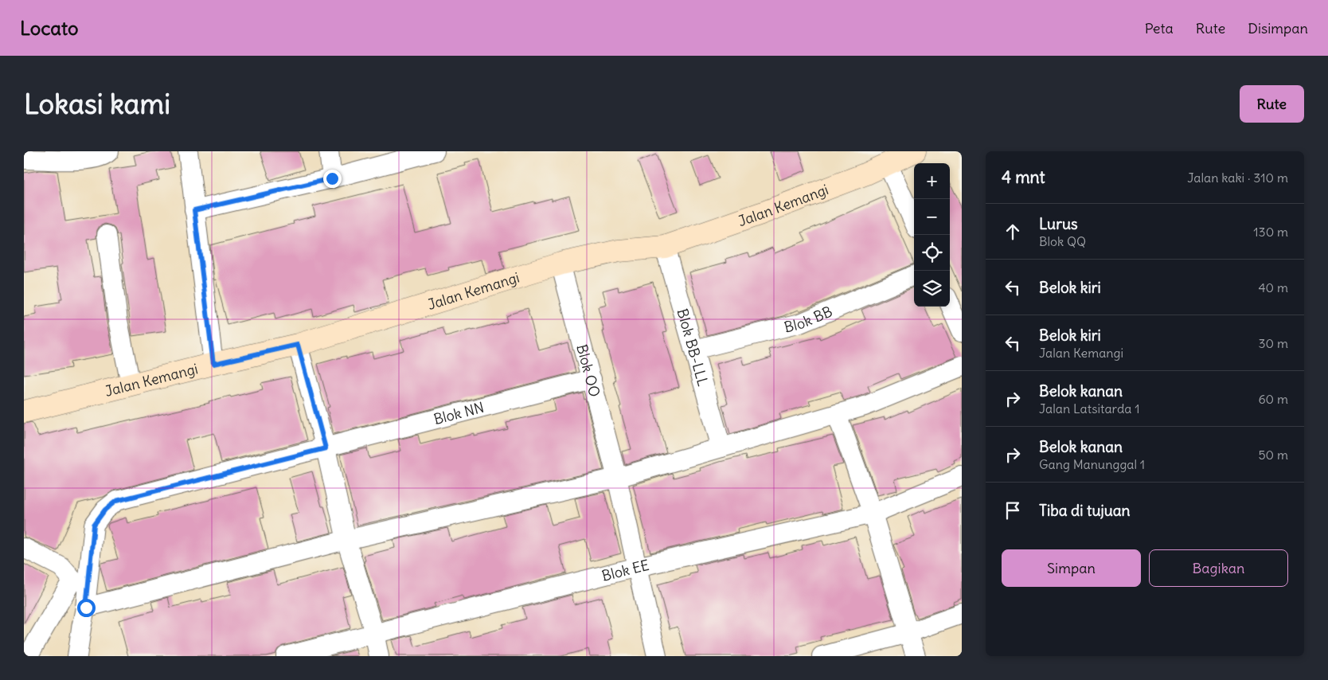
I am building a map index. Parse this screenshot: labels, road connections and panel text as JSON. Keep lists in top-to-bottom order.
{
  "streets": {
    "street": [
      "Jalan Kemangi",
      "Blok BB",
      "Blok BB-LLL",
      "Blok OO",
      "Blok NN",
      "Blok EE"
    ]
  },
  "crossings": [
    ["Jalan Kemangi", "Blok BB-LLL"],
    ["Jalan Kemangi", "Blok OO"],
    ["Blok BB", "Blok BB-LLL"],
    ["Blok OO", "Blok NN"],
    ["Blok OO", "Blok EE"]
  ],
  "page": {
    "header": "Locato",
    "nav": ["Peta", "Rute", "Disimpan"],
    "buttons": [
      "Rute",
      ["Simpan", "Bagikan"]
    ],
    "title": "Lokasi kami",
    "heading": ["4 mnt", "Jalan kaki · 310 m"],
    "map_buttons": ["+", "−"],
    "list": [
      ["Lurus", "Blok QQ", "130 m"],
      ["Belok kiri", "40 m"],
      ["Belok kiri", "Jalan Kemangi", "30 m"],
      ["Belok kanan", "Jalan Latsitarda 1", "60 m"],
      ["Belok kanan", "Gang Manunggal 1", "50 m"],
      "Tiba di tujuan"
    ]
  }
}
